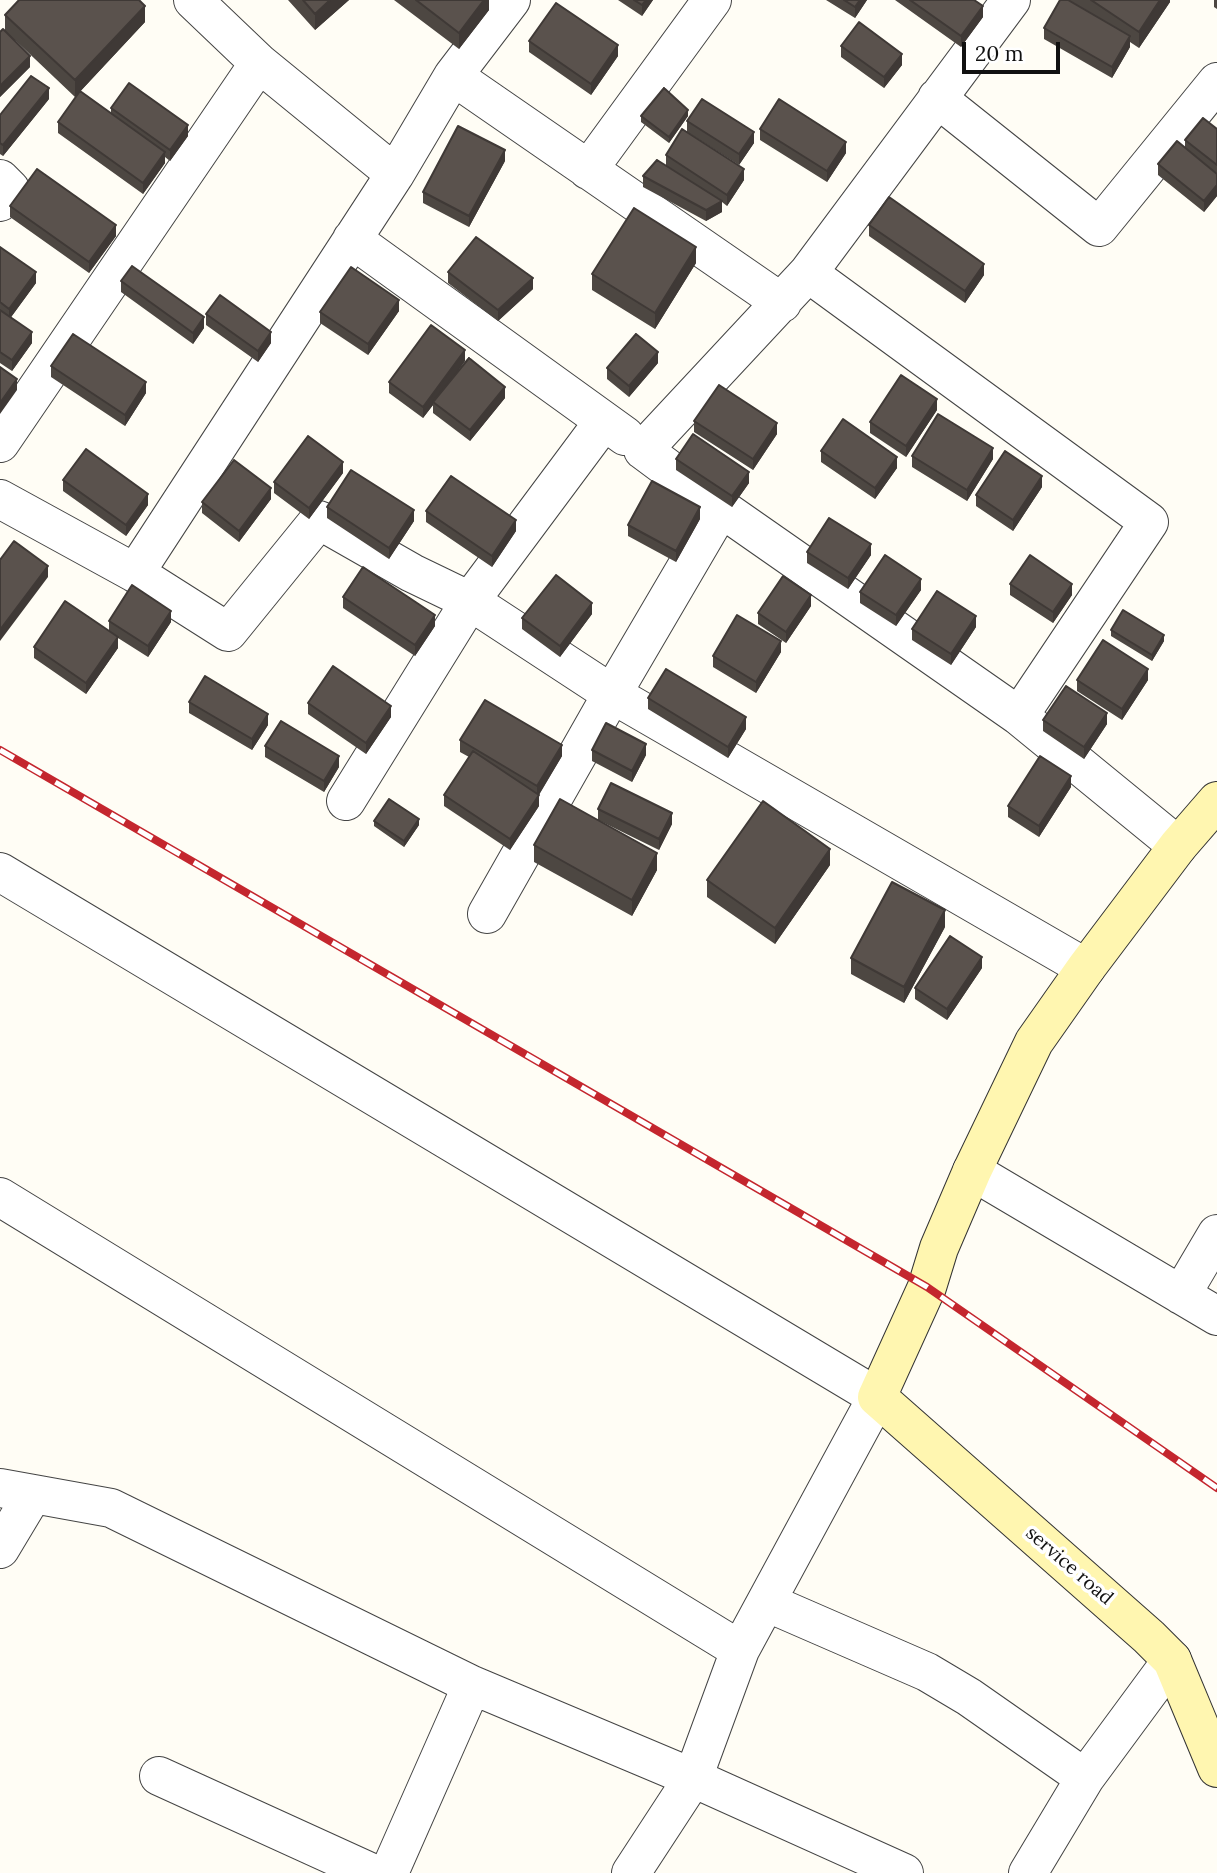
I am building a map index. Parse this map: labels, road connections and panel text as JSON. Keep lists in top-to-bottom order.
{
  "streets": {
    "street": ["service road"]
  },
  "scale_bar": "20 m"
}
